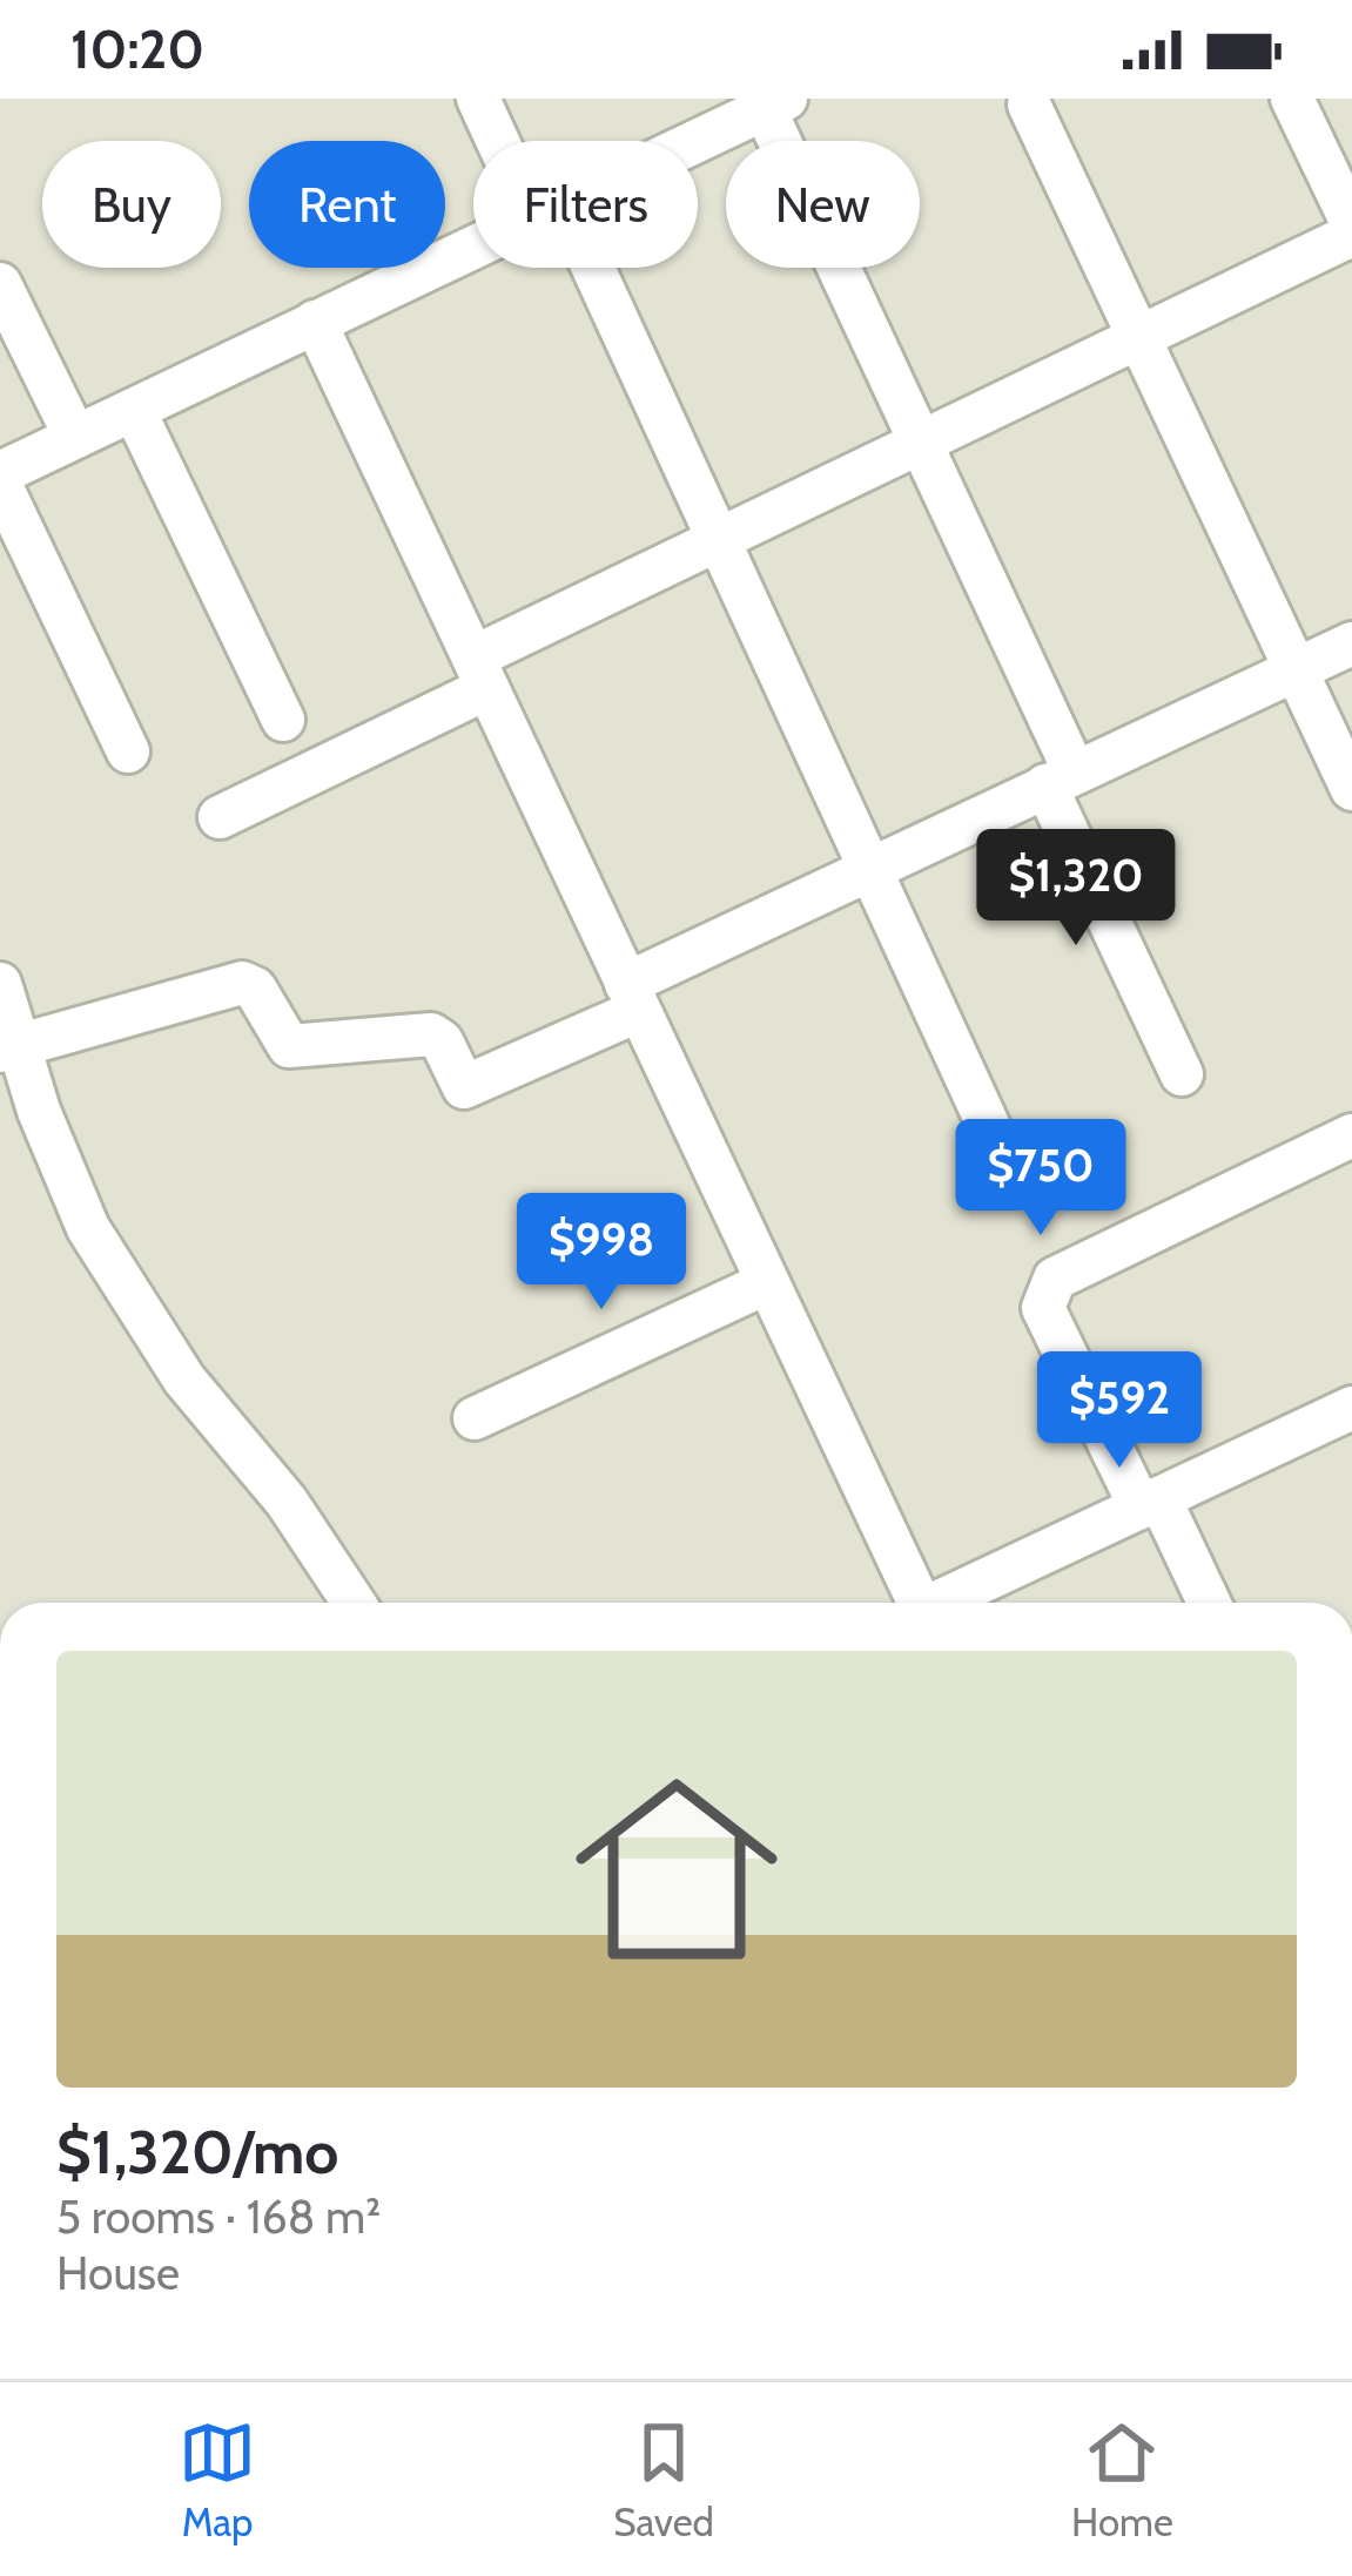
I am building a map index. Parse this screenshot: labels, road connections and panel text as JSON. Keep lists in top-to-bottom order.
{
  "page": {
    "status": "10:20",
    "chip": [
      "Buy",
      "Rent",
      "Filters",
      "New"
    ],
    "price": [
      "$1,320",
      "$750",
      "$998",
      "$592"
    ],
    "list": [
      {
        "name": "$1,320/mo",
        "note": "5 rooms · 168 m² · House"
      }
    ],
    "tabs": ["Map", "Saved", "Home"]
  }
}
